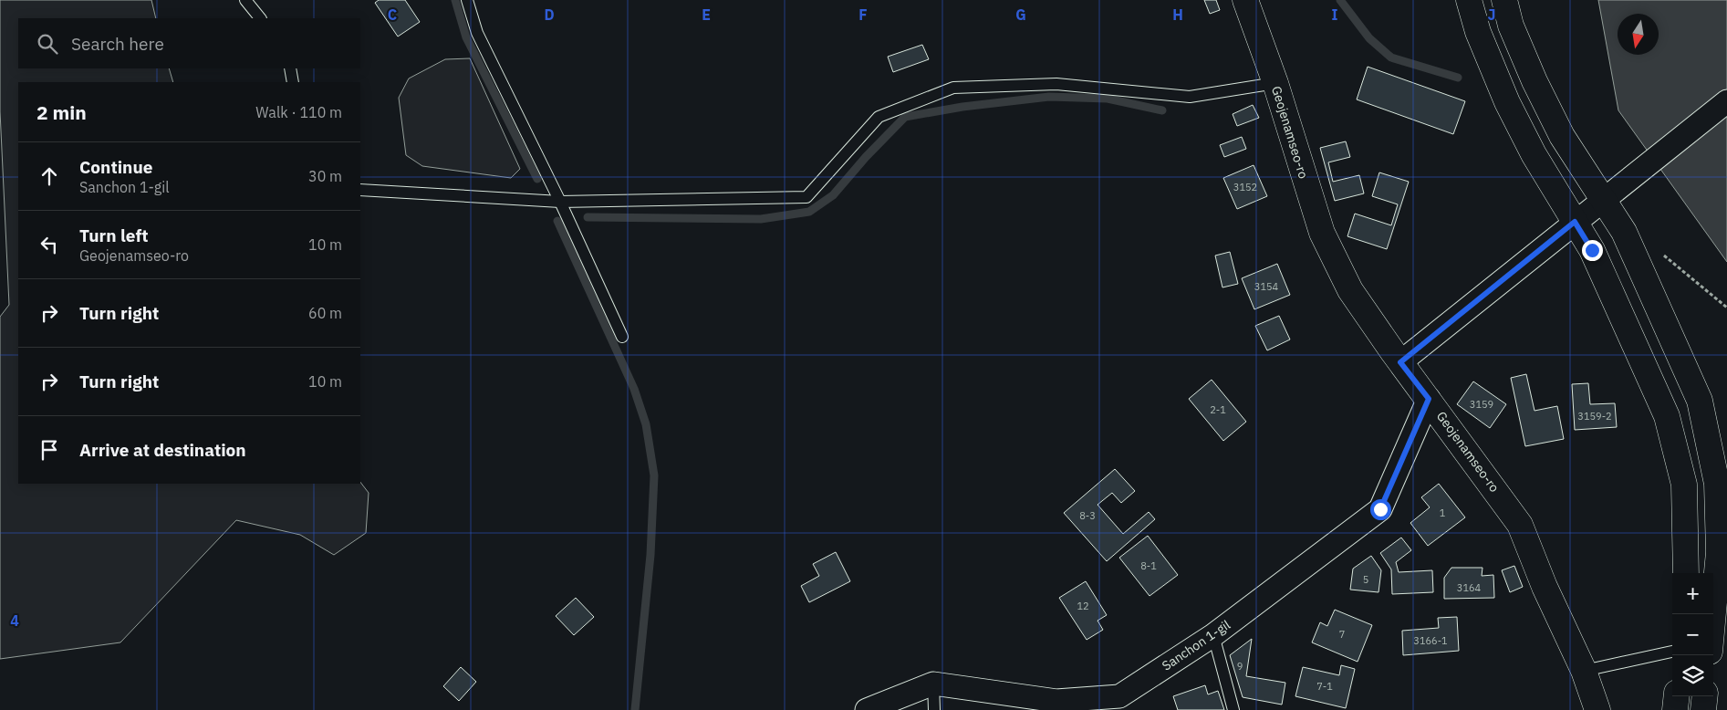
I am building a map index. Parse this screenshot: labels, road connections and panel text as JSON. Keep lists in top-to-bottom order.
{
  "streets": {
    "street": ["Geojenamseo-ro", "Sanchon 1-gil"]
  },
  "crossings": [
    ["Geojenamseo-ro", "Sanchon 1-gil"]
  ],
  "house_numbers": [
    "3152",
    "3154",
    "3159",
    "2-1",
    "3159-2",
    "1",
    "8-3",
    "8-1",
    "5",
    "3164",
    "12",
    "7",
    "3166-1",
    "9",
    "7-1"
  ],
  "north": "bottom",
  "page": {
    "search": "Search here",
    "heading": ["2 min", "Walk · 110 m"],
    "list": [
      ["Continue", "Sanchon 1-gil", "30 m"],
      ["Turn left", "Geojenamseo-ro", "10 m"],
      ["Turn right", "60 m"],
      ["Turn right", "10 m"],
      "Arrive at destination"
    ],
    "map_buttons": ["+", "−"]
  },
  "grid": {
    "columns": [
      "C",
      "D",
      "E",
      "F",
      "G",
      "H",
      "I",
      "J"
    ],
    "rows": ["4"]
  }
}
